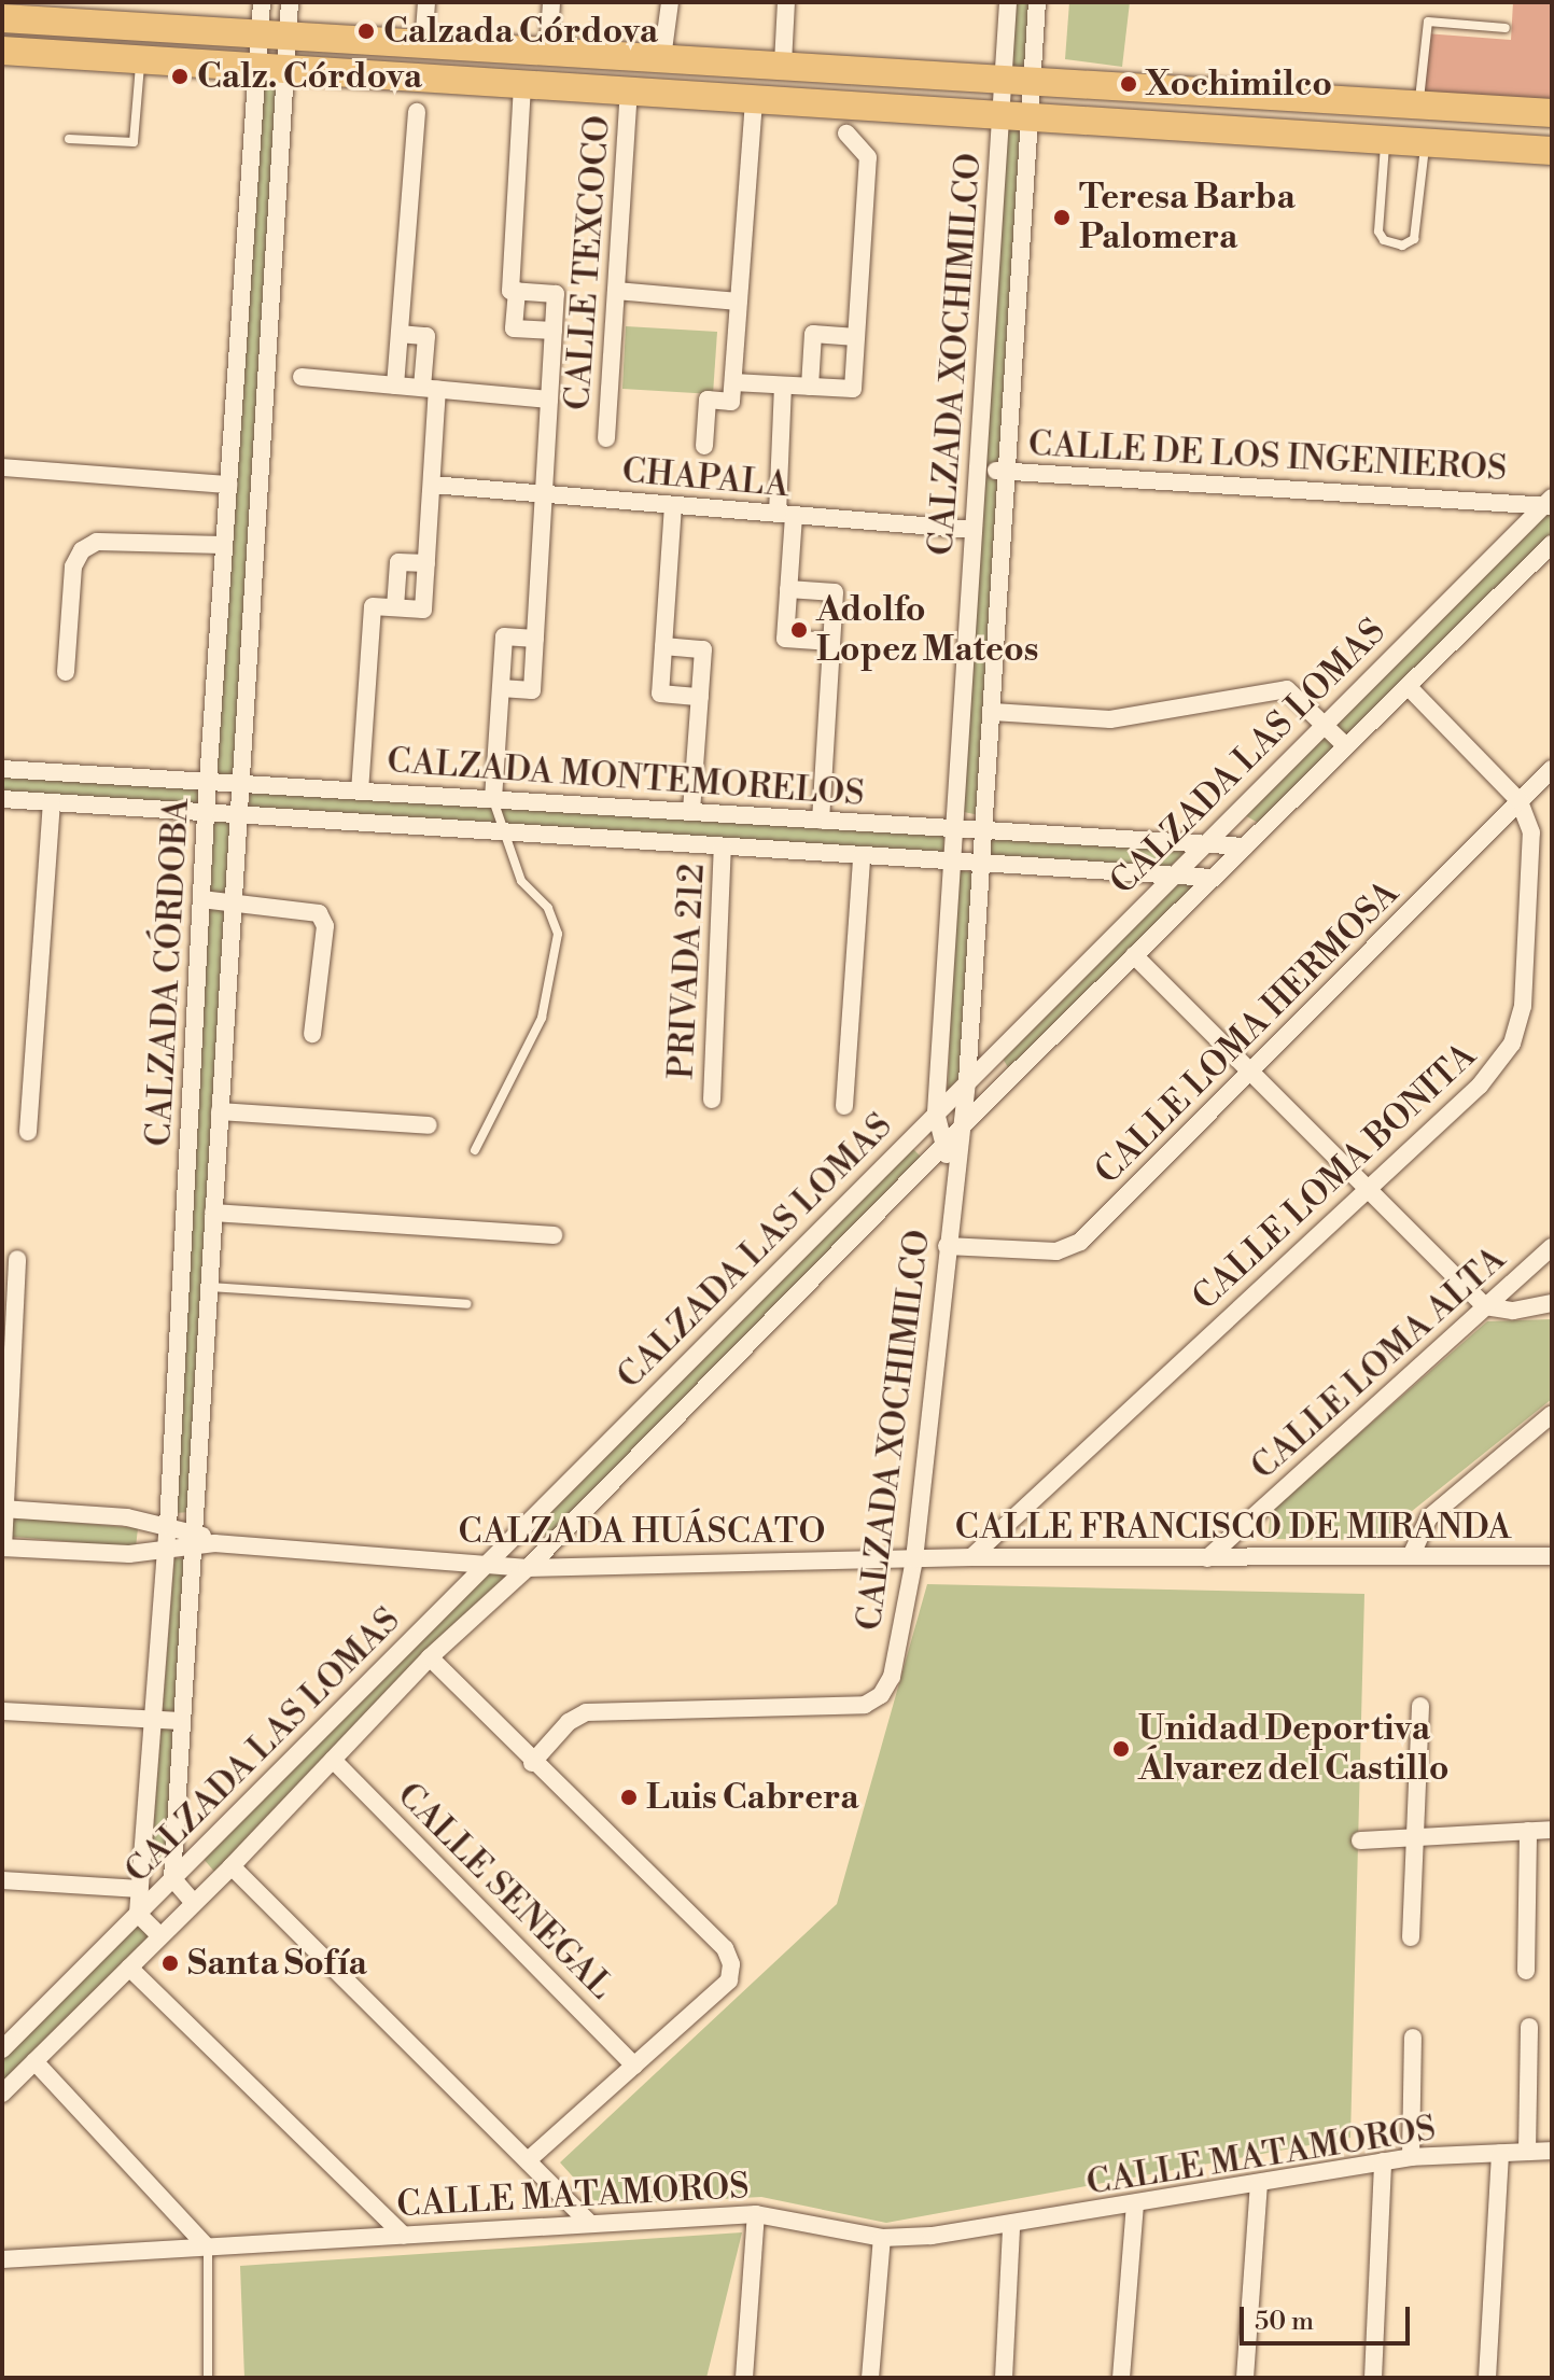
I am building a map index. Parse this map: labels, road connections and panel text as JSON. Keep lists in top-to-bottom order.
{
  "streets": {
    "street": [
      "CALLE TEXCOCO",
      "CALZADA XOCHIMILCO",
      "CALLE DE LOS INGENIEROS",
      "CHAPALA",
      "CALZADA LAS LOMAS",
      "CALZADA MONTEMORELOS",
      "PRIVADA 212",
      "CALZADA CÓRDOBA",
      "CALLE LOMA HERMOSA",
      "CALLE LOMA BONITA",
      "CALLE LOMA ALTA",
      "CALLE FRANCISCO DE MIRANDA",
      "CALZADA HUÁSCATO",
      "CALLE SENEGAL",
      "CALLE MATAMOROS"
    ]
  },
  "crossings": [
    ["CALZADA XOCHIMILCO", "CALLE DE LOS INGENIEROS"],
    ["CALZADA XOCHIMILCO", "CHAPALA"],
    ["CALZADA XOCHIMILCO", "CALZADA LAS LOMAS"],
    ["CALZADA XOCHIMILCO", "CALZADA MONTEMORELOS"],
    ["CALZADA XOCHIMILCO", "CALLE LOMA HERMOSA"],
    ["CALZADA XOCHIMILCO", "CALLE FRANCISCO DE MIRANDA"],
    ["CALZADA XOCHIMILCO", "CALZADA HUÁSCATO"],
    ["CALLE DE LOS INGENIEROS", "CALZADA LAS LOMAS"],
    ["CALZADA LAS LOMAS", "CALZADA MONTEMORELOS"],
    ["CALZADA LAS LOMAS", "CALZADA CÓRDOBA"],
    ["CALZADA LAS LOMAS", "CALLE LOMA BONITA"],
    ["CALZADA LAS LOMAS", "CALZADA HUÁSCATO"],
    ["CALZADA LAS LOMAS", "CALLE SENEGAL"],
    ["CALZADA MONTEMORELOS", "PRIVADA 212"],
    ["CALZADA MONTEMORELOS", "CALZADA CÓRDOBA"],
    ["CALZADA CÓRDOBA", "CALZADA HUÁSCATO"],
    ["CALLE LOMA HERMOSA", "CALLE LOMA BONITA"],
    ["CALLE LOMA BONITA", "CALLE FRANCISCO DE MIRANDA"],
    ["CALLE LOMA ALTA", "CALLE FRANCISCO DE MIRANDA"],
    ["CALLE FRANCISCO DE MIRANDA", "CALZADA HUÁSCATO"]
  ],
  "places": [
    "Calzada Córdova",
    "Calz. Córdova",
    "Xochimilco",
    "Teresa Barba Palomera",
    "Adolfo Lopez Mateos",
    "Unidad Deportiva Álvarez del Castillo",
    "Luis Cabrera",
    "Santa Sofía"
  ],
  "scale_bar": "50 m"
}
